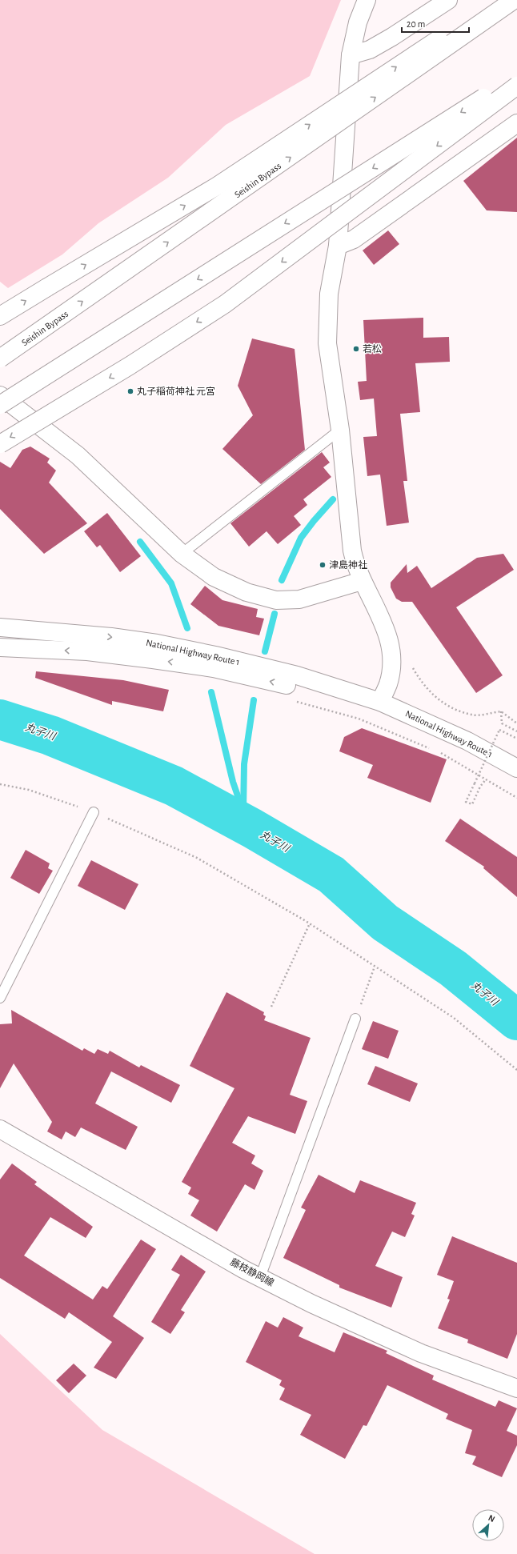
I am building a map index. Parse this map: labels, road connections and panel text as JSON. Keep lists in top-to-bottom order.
{
  "streets": {
    "main road": ["Seishin Bypass", "National Highway Route 1", "藤枝静岡線"]
  },
  "water": ["丸子川"],
  "places": ["若松", "丸子稲荷神社 元宮", "津島神社"],
  "scale_bar": "20 m",
  "north": "top right"
}
